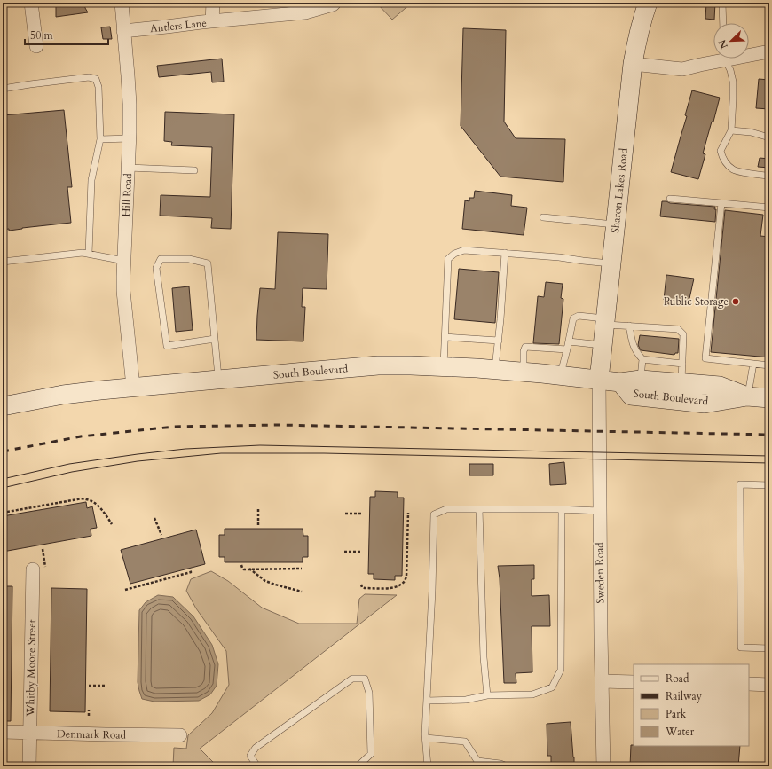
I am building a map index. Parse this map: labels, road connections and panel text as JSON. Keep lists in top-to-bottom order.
{
  "streets": {
    "main road": ["Sharon Lakes Road", "South Boulevard"],
    "street": [
      "Antlers Lane",
      "Hill Road",
      "Sweden Road",
      "Whitby Moore Street",
      "Denmark Road"
    ]
  },
  "crossings": [
    ["Antlers Lane", "Hill Road"],
    ["Sharon Lakes Road", "South Boulevard"],
    ["Sharon Lakes Road", "Sweden Road"],
    ["Hill Road", "South Boulevard"],
    ["South Boulevard", "Sweden Road"],
    ["Whitby Moore Street", "Denmark Road"]
  ],
  "places": ["Public Storage"],
  "legend": [
    "Road",
    "Railway",
    "Park",
    "Water"
  ],
  "scale_bar": "50 m",
  "north": "bottom left"
}
